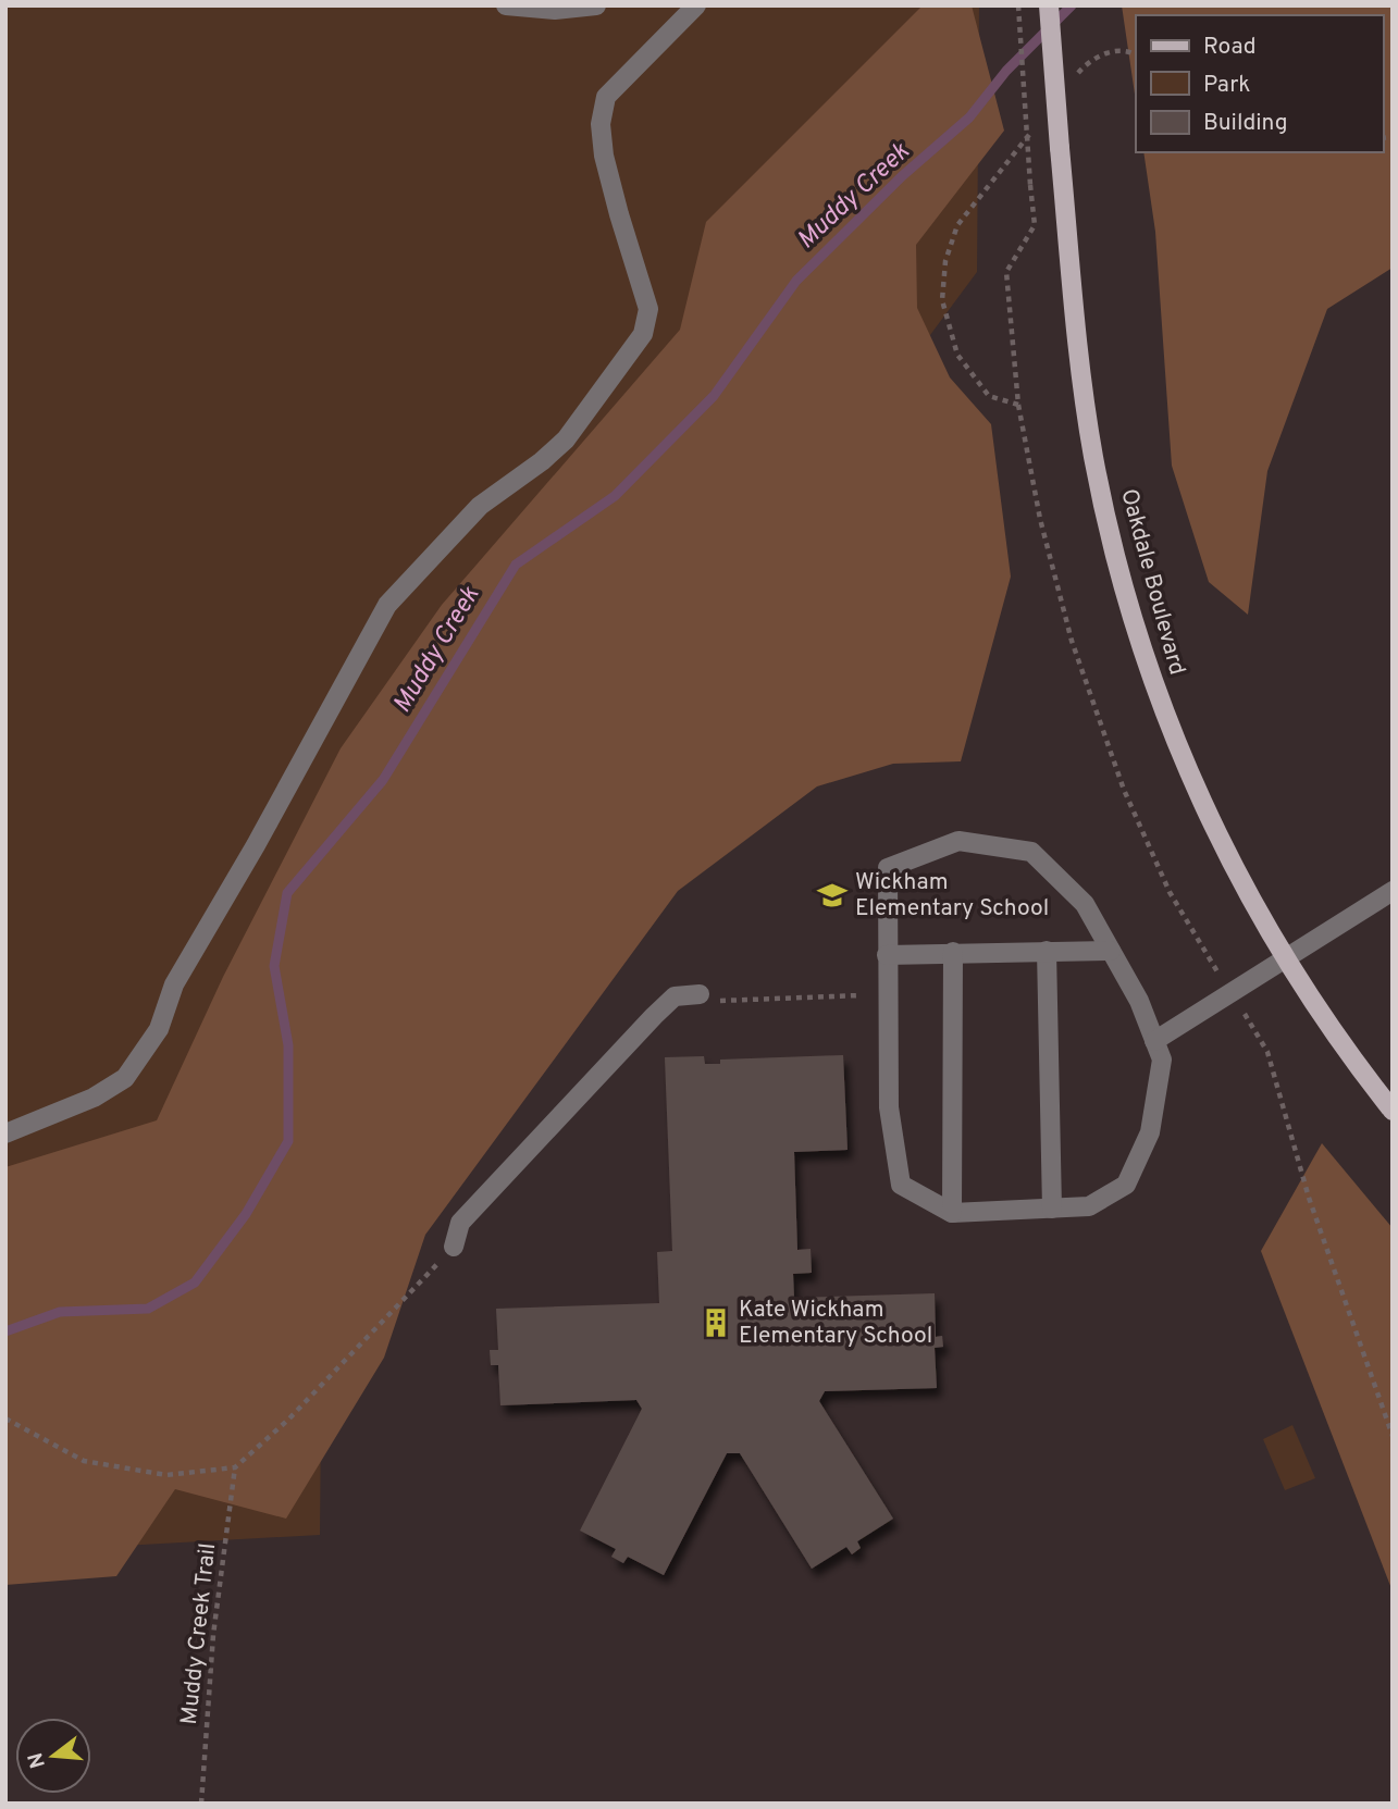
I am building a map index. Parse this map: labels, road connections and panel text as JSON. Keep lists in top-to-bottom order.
{
  "streets": {
    "main road": ["Oakdale Boulevard"],
    "path": ["Muddy Creek Trail"]
  },
  "water": ["Muddy Creek"],
  "places": {
    "school or university": ["Wickham Elementary School"],
    "building": ["Kate Wickham Elementary School"]
  },
  "legend": ["Road", "Park", "Building"],
  "north": "left"
}
